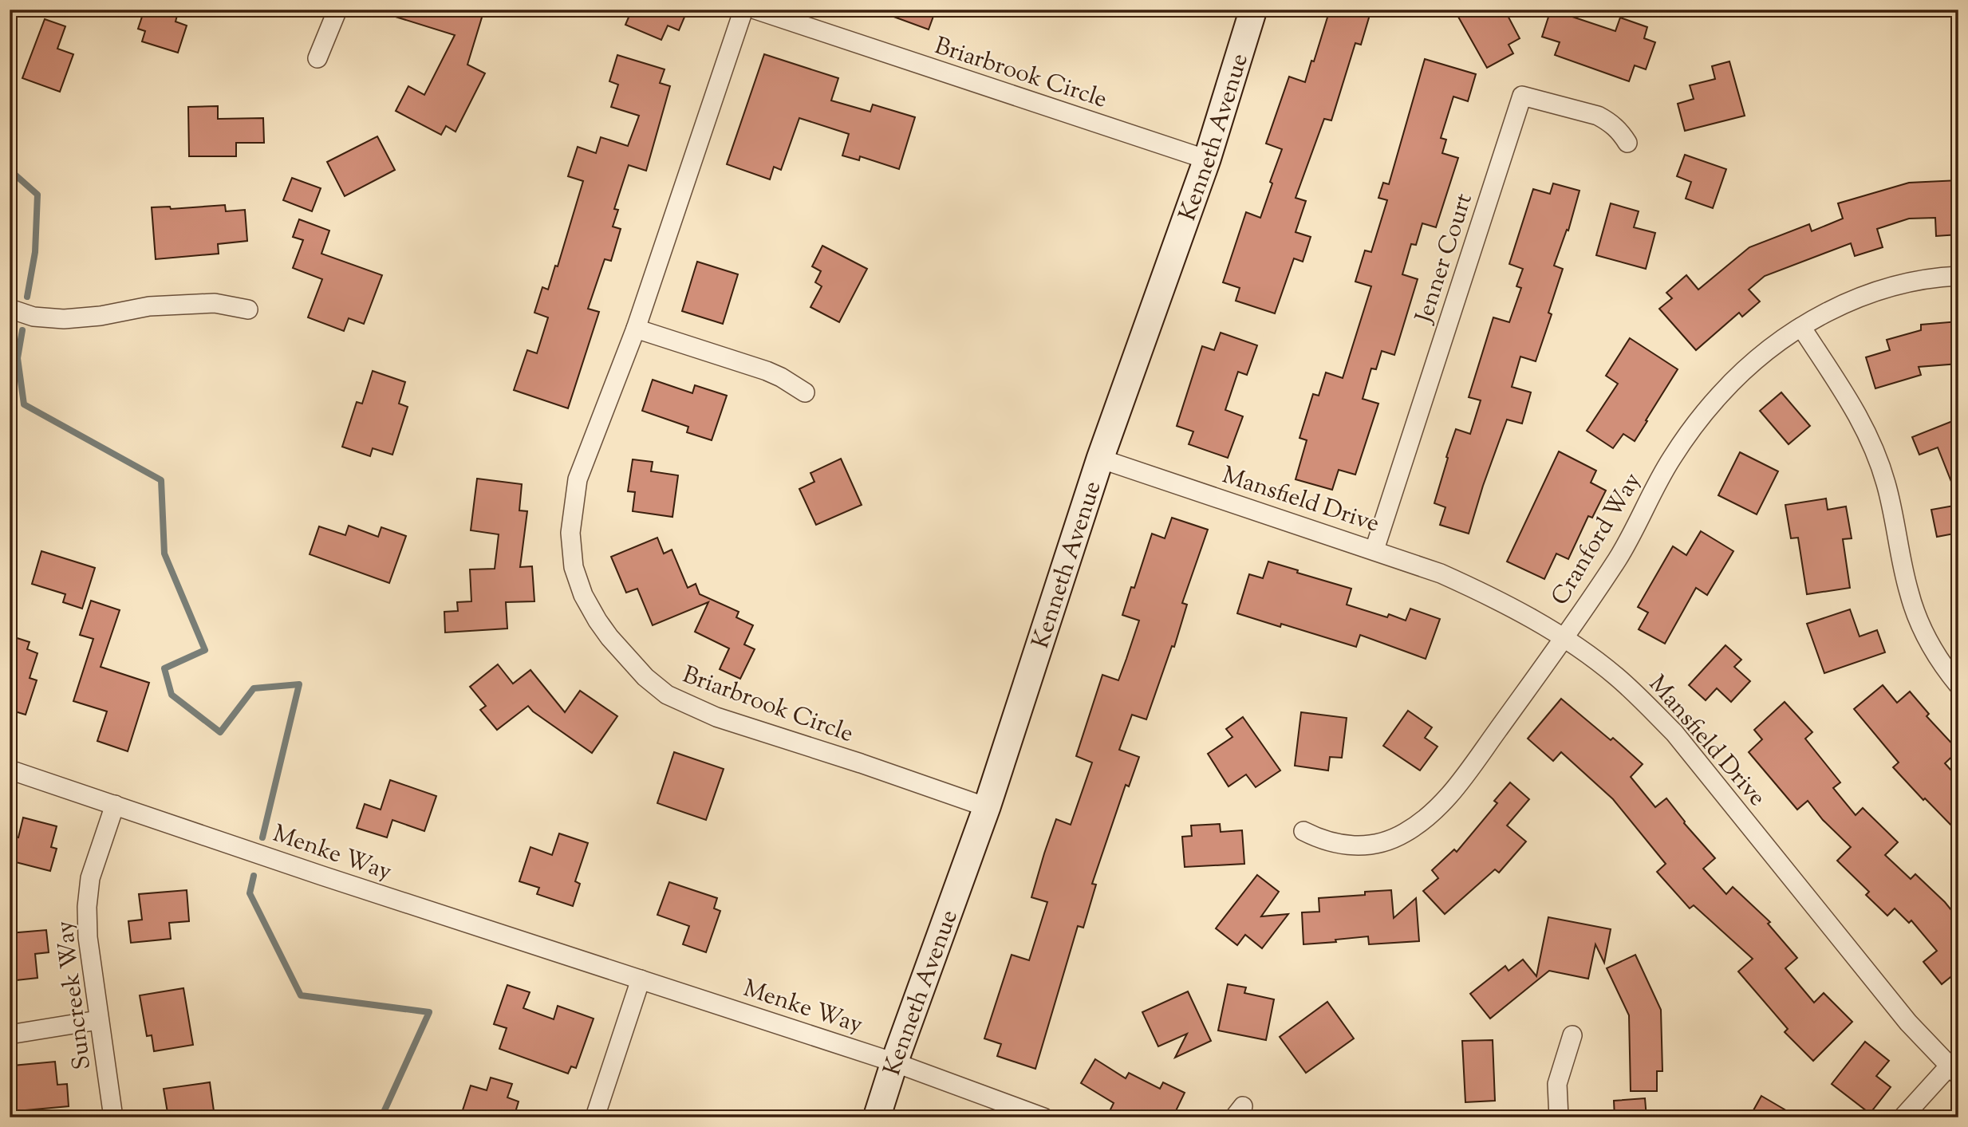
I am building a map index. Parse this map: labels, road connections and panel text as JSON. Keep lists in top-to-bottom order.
{
  "streets": {
    "main road": ["Kenneth Avenue"],
    "street": [
      "Briarbrook Circle",
      "Jenner Court",
      "Mansfield Drive",
      "Cranford Way",
      "Menke Way",
      "Suncreek Way"
    ]
  },
  "crossings": [
    ["Briarbrook Circle", "Kenneth Avenue"],
    ["Kenneth Avenue", "Mansfield Drive"],
    ["Kenneth Avenue", "Menke Way"],
    ["Jenner Court", "Mansfield Drive"],
    ["Mansfield Drive", "Cranford Way"],
    ["Menke Way", "Suncreek Way"]
  ]
}
